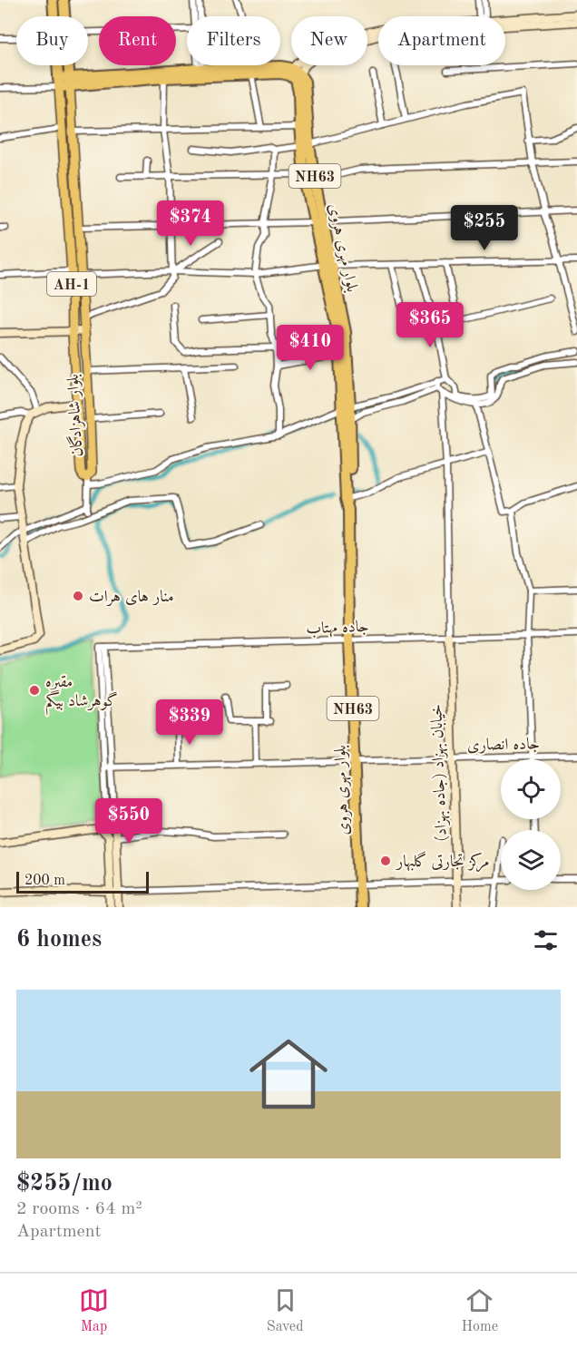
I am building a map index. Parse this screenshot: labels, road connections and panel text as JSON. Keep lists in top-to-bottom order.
{
  "streets": {
    "highway": ["NH63", "بلوار مهری هروی"],
    "main road": ["AH-1", "بلوار شاهزادگان"],
    "street": ["جاده مهتاب", "جاده انصاری", "خیابان بهزاد (جاده بهزاد)"]
  },
  "crossings": [
    ["بلوار مهری هروی", "جاده مهتاب"],
    ["بلوار مهری هروی", "جاده انصاری"],
    ["جاده مهتاب", "جاده انصاری"],
    ["جاده مهتاب", "خیابان بهزاد (جاده بهزاد)"],
    ["جاده انصاری", "خیابان بهزاد (جاده بهزاد)"]
  ],
  "places": ["منار های هرات", "مقبره گوهرشاد بیگم", "مرکز تجارتی گلبهار"],
  "scale_bar": "200 m",
  "page": {
    "chip": [
      "Buy",
      "Rent",
      "Filters",
      "New",
      "Apartment"
    ],
    "price": [
      "$374",
      "$255",
      "$365",
      "$410",
      "$339",
      "$550"
    ],
    "scale": "200 m",
    "heading": "6 homes",
    "list": [
      {
        "name": "$255/mo",
        "note": "2 rooms · 64 m² · Apartment"
      }
    ],
    "tabs": ["Map", "Saved", "Home"]
  }
}
